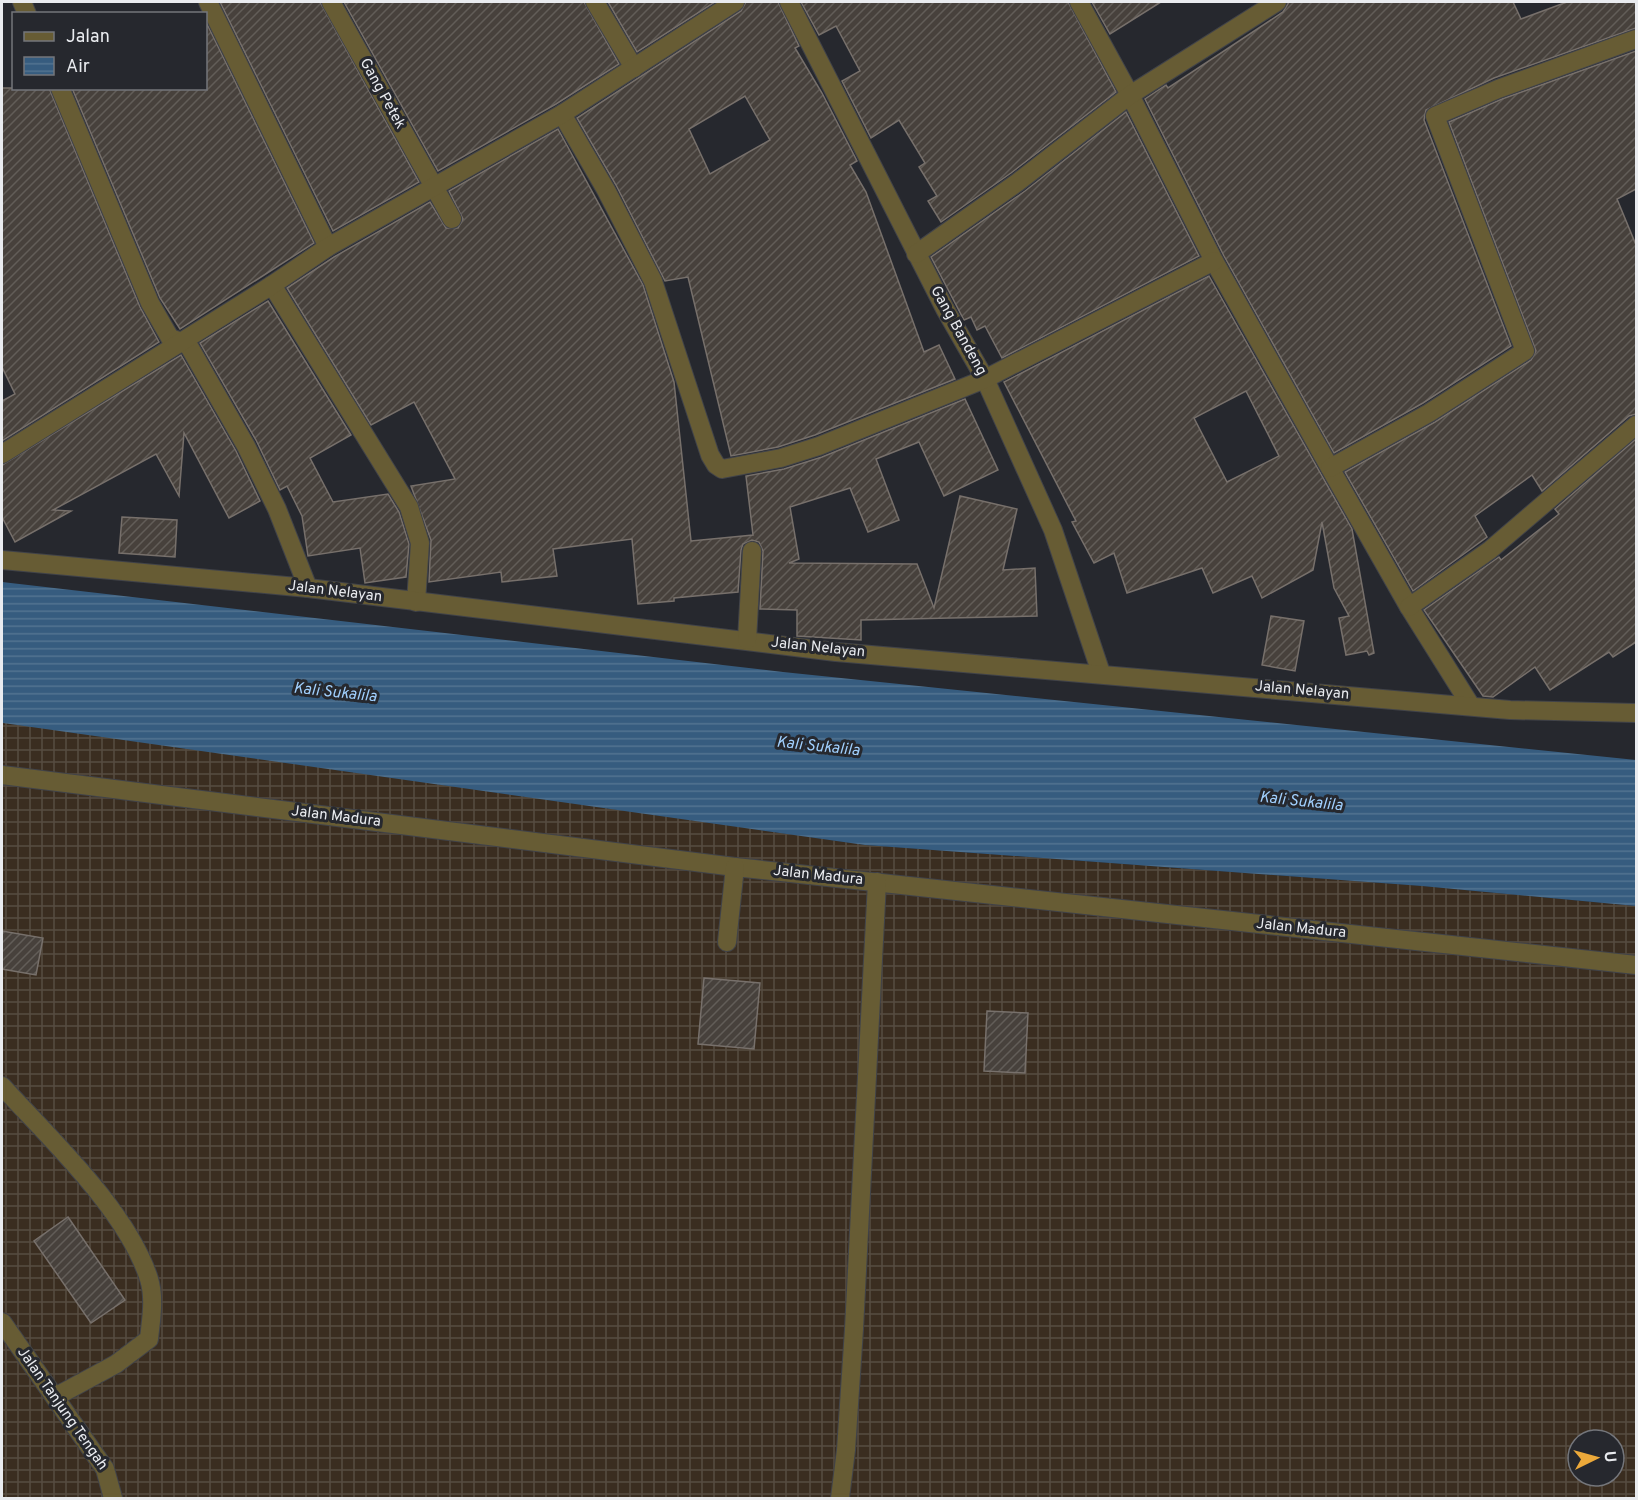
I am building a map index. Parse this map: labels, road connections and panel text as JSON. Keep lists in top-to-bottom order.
{
  "streets": {
    "street": [
      "Gang Petek",
      "Gang Bandeng",
      "Jalan Nelayan",
      "Jalan Madura",
      "Jalan Tanjung Tengah"
    ]
  },
  "crossings": [
    ["Gang Bandeng", "Jalan Nelayan"]
  ],
  "water": ["Kali Sukalila"],
  "legend": ["Jalan", "Air"],
  "north": "right"
}
